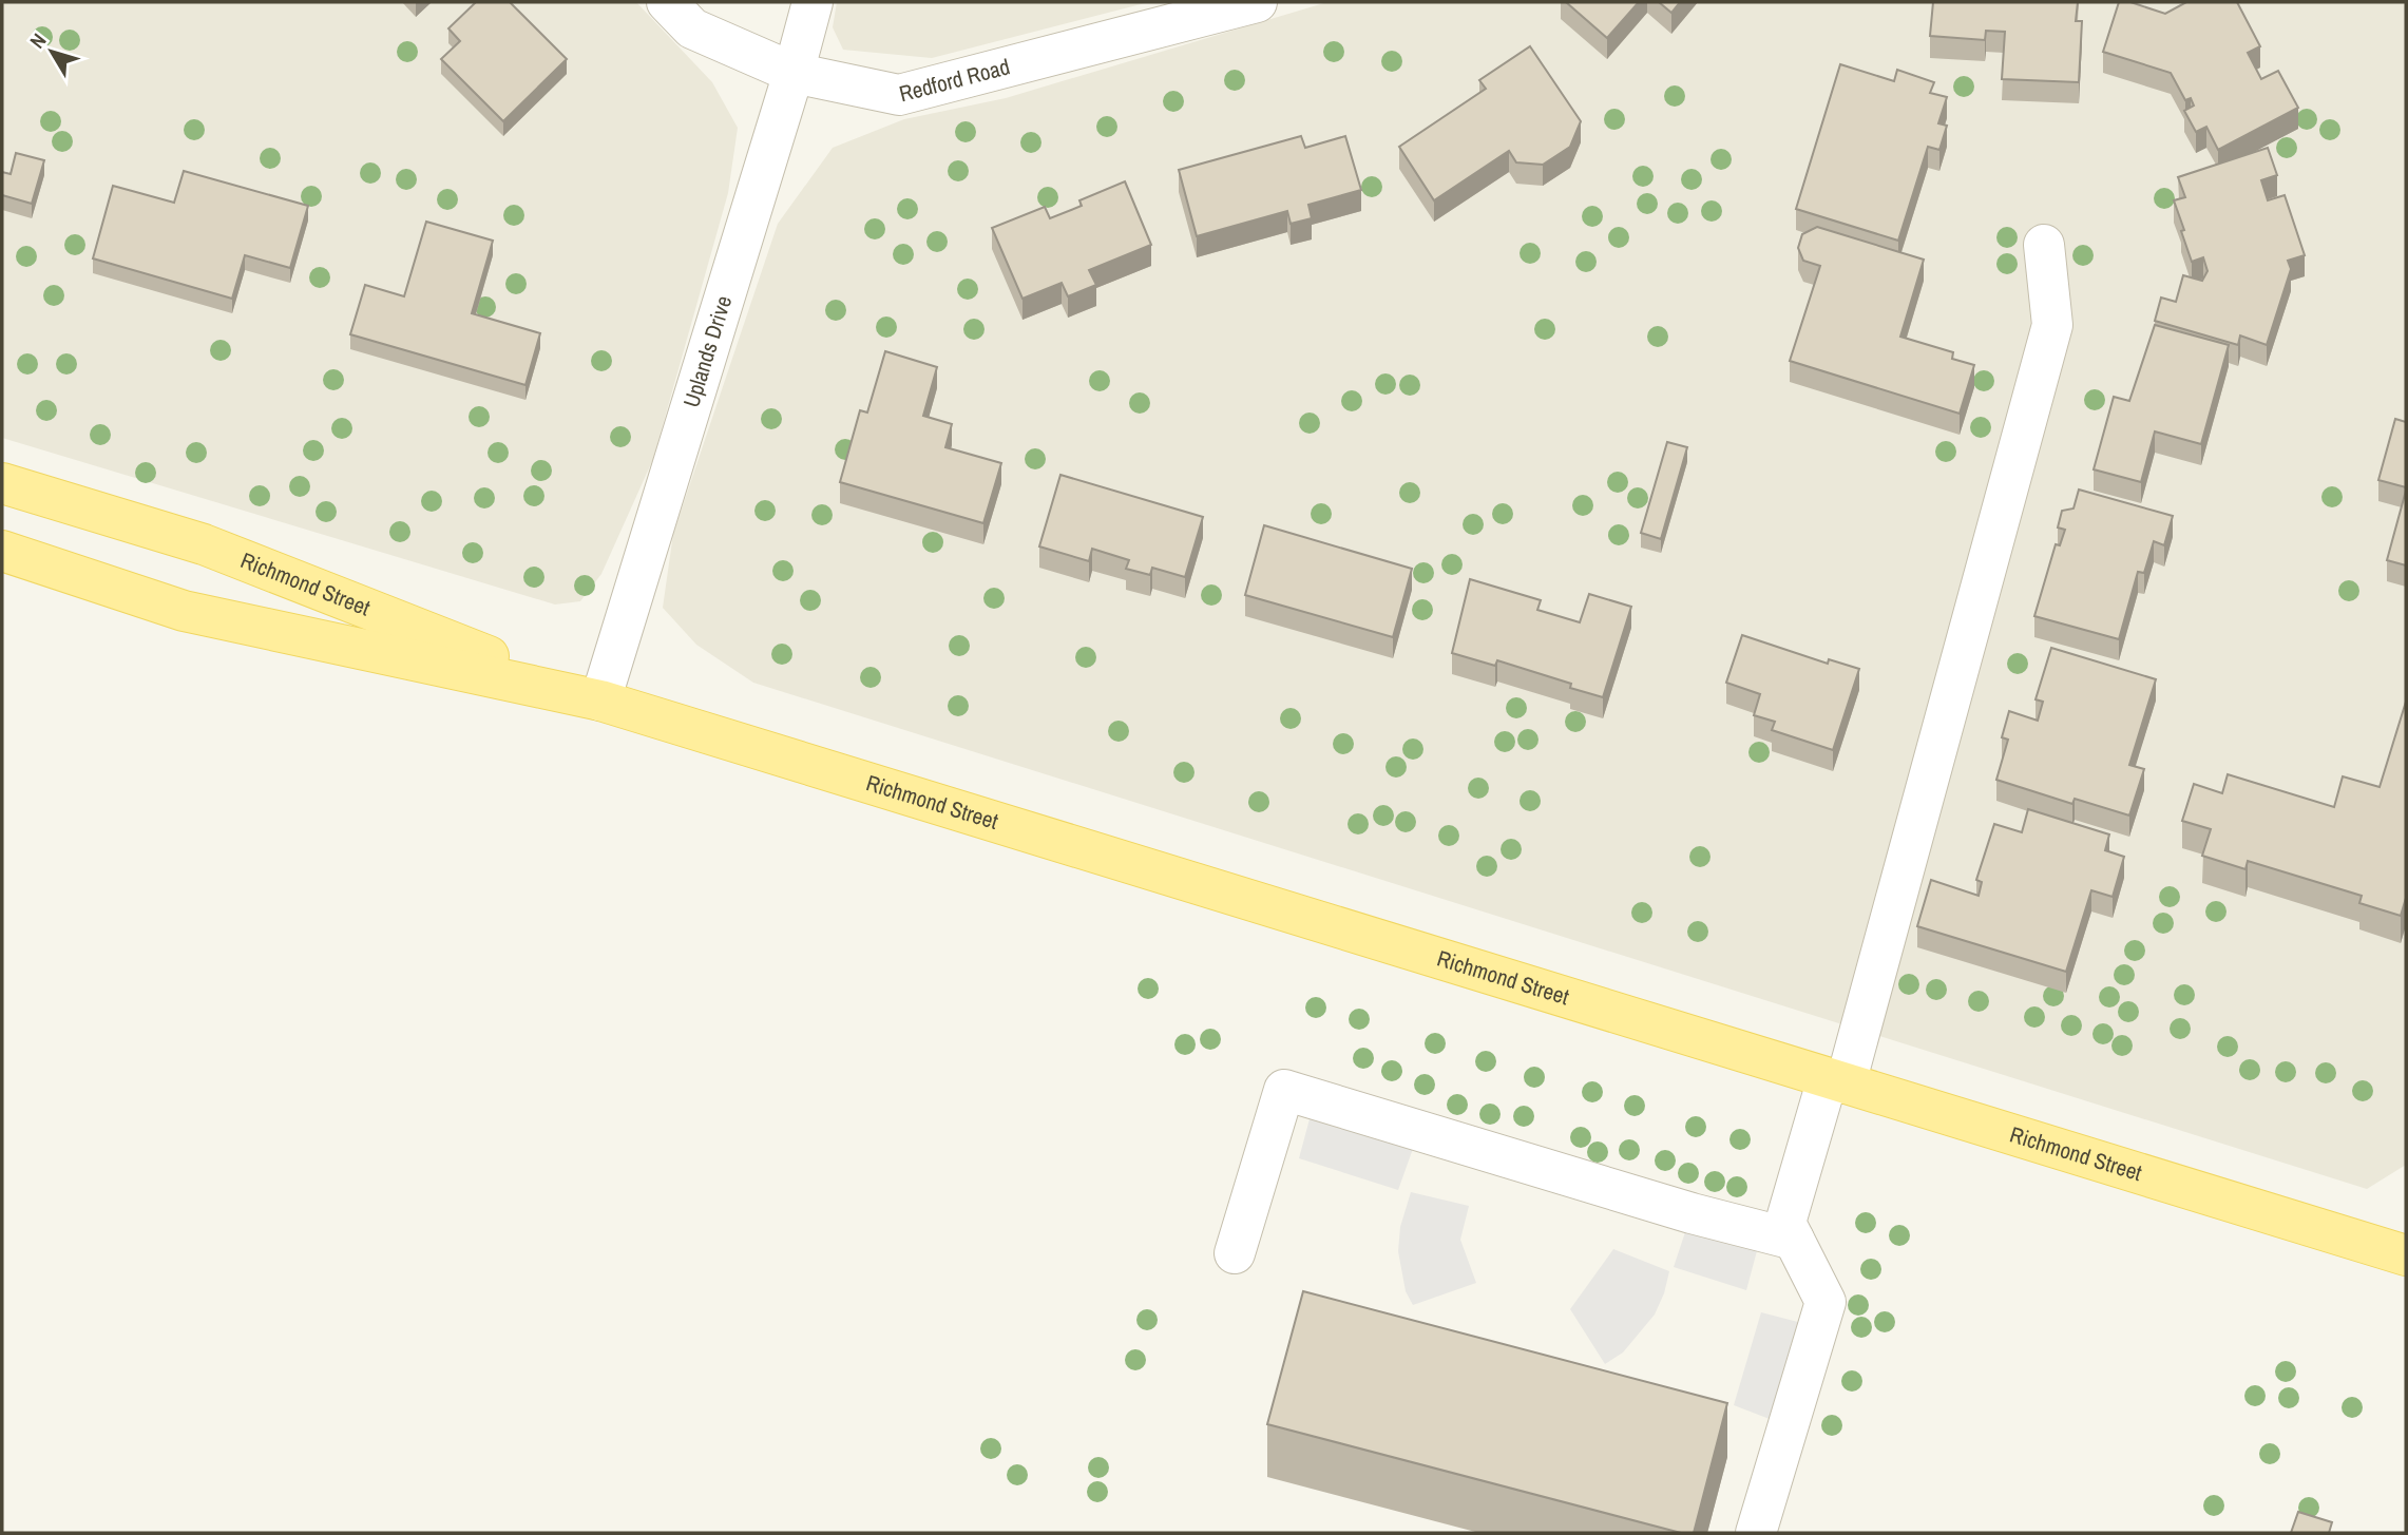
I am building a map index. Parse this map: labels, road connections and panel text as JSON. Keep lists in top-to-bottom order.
{
  "streets": {
    "main road": ["Richmond Street"],
    "street": ["Redford Road", "Uplands Drive"]
  },
  "crossings": [
    ["Redford Road", "Uplands Drive"],
    ["Uplands Drive", "Richmond Street"]
  ],
  "north": "top left"
}
